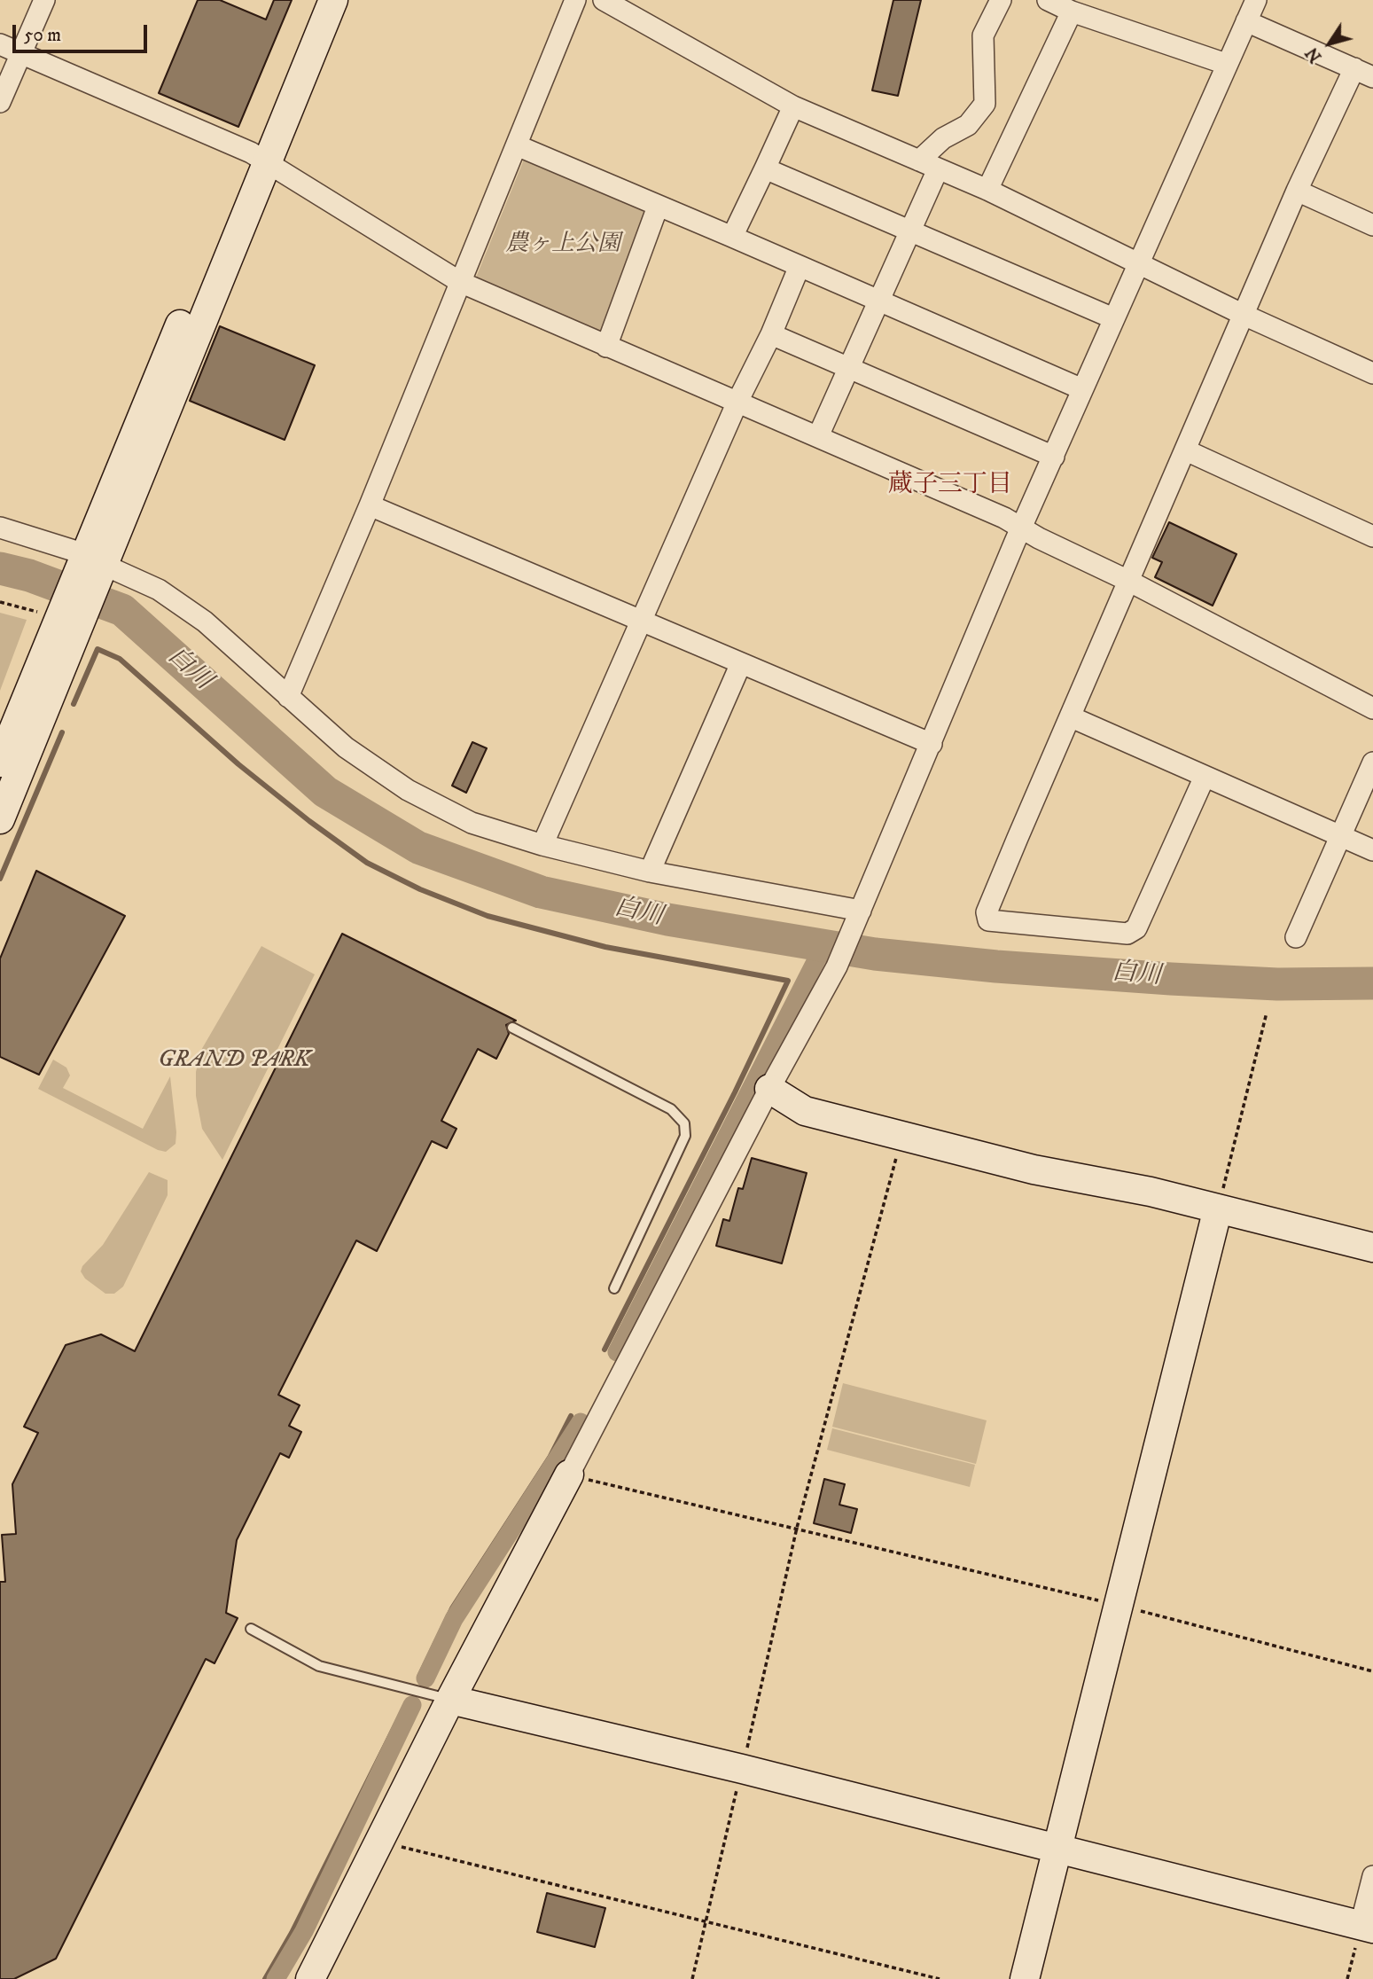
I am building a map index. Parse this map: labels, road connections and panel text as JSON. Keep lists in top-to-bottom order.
{
  "districts": ["蔵子三丁目"],
  "water": ["白川"],
  "parks": ["農ヶ上公園", "GRAND PARK"],
  "scale_bar": "50 m",
  "north": "bottom left"
}
